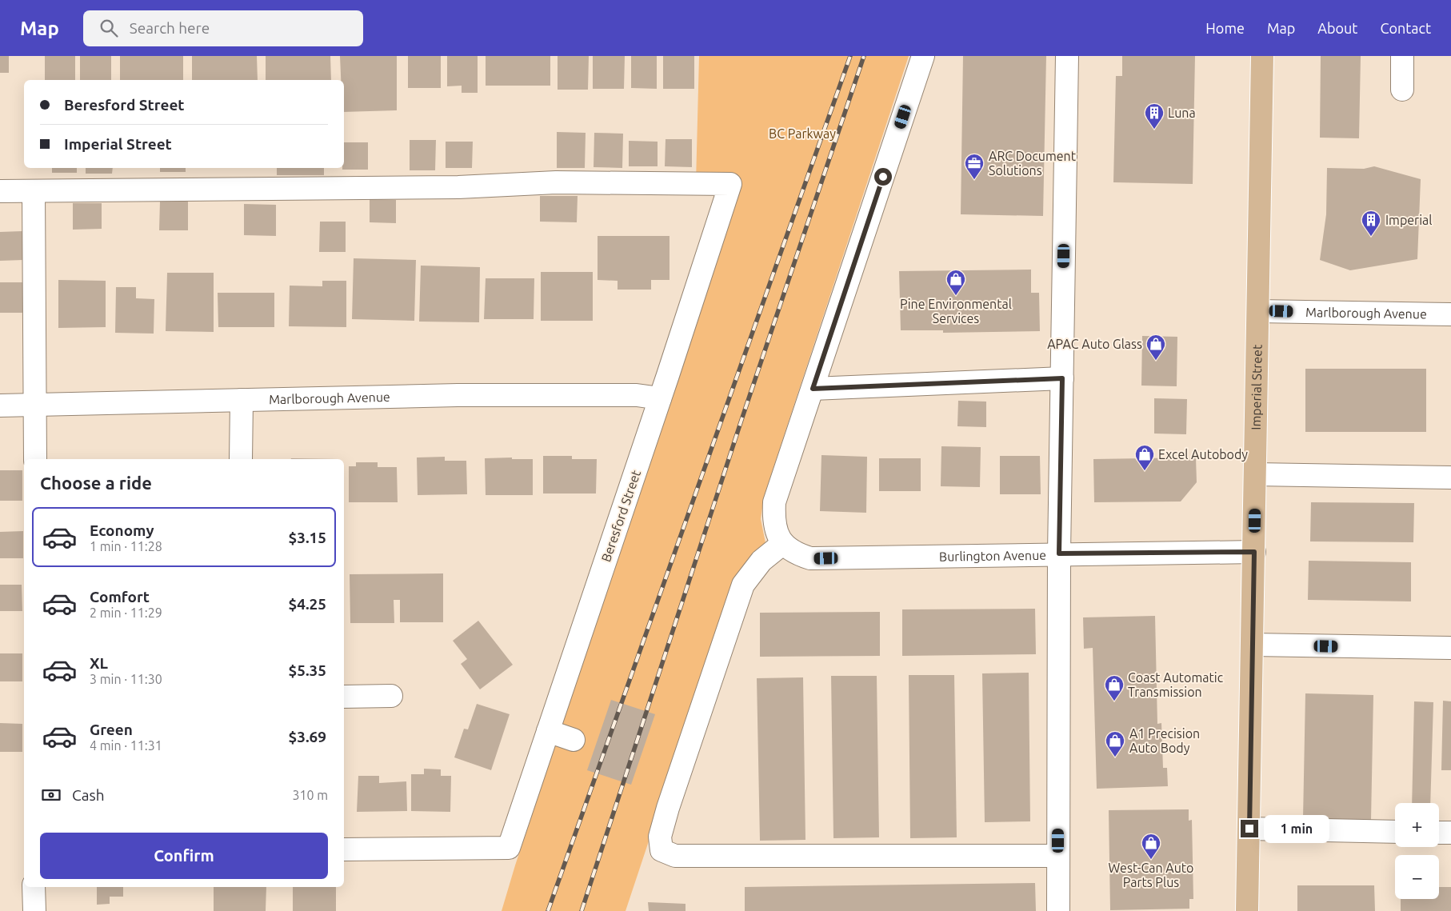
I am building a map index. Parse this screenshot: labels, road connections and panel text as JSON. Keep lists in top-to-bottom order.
{
  "streets": {
    "main road": ["Imperial Street"],
    "street": ["Marlborough Avenue", "Beresford Street", "Burlington Avenue"]
  },
  "crossings": [
    ["Marlborough Avenue", "Imperial Street"],
    ["Marlborough Avenue", "Beresford Street"],
    ["Imperial Street", "Burlington Avenue"]
  ],
  "parks": ["BC Parkway"],
  "places": {
    "building": ["Luna", "Imperial"],
    "office": ["ARC Document Solutions"],
    "shop": [
      "Pine Environmental Services",
      "APAC Auto Glass",
      "Excel Autobody",
      "Coast Automatic Transmission",
      "A1 Precision Auto Body",
      "West-Can Auto Parts Plus"
    ]
  },
  "page": {
    "header": "Map",
    "search": "Search here",
    "nav": [
      "Home",
      "Map",
      "About",
      "Contact"
    ],
    "banner": ["Beresford Street", "Imperial Street"],
    "heading": "Choose a ride",
    "list": [
      {
        "name": "Economy",
        "note": "1 min · 11:28",
        "value": "$3.15"
      },
      {
        "name": "Comfort",
        "note": "2 min · 11:29",
        "value": "$4.25"
      },
      {
        "name": "XL",
        "note": "3 min · 11:30",
        "value": "$5.35"
      },
      {
        "name": "Green",
        "note": "4 min · 11:31",
        "value": "$3.69"
      }
    ],
    "pay": ["Cash", "310 m"],
    "map_buttons": ["+", "−"],
    "bubble": "1 min",
    "buttons": "Confirm"
  }
}
